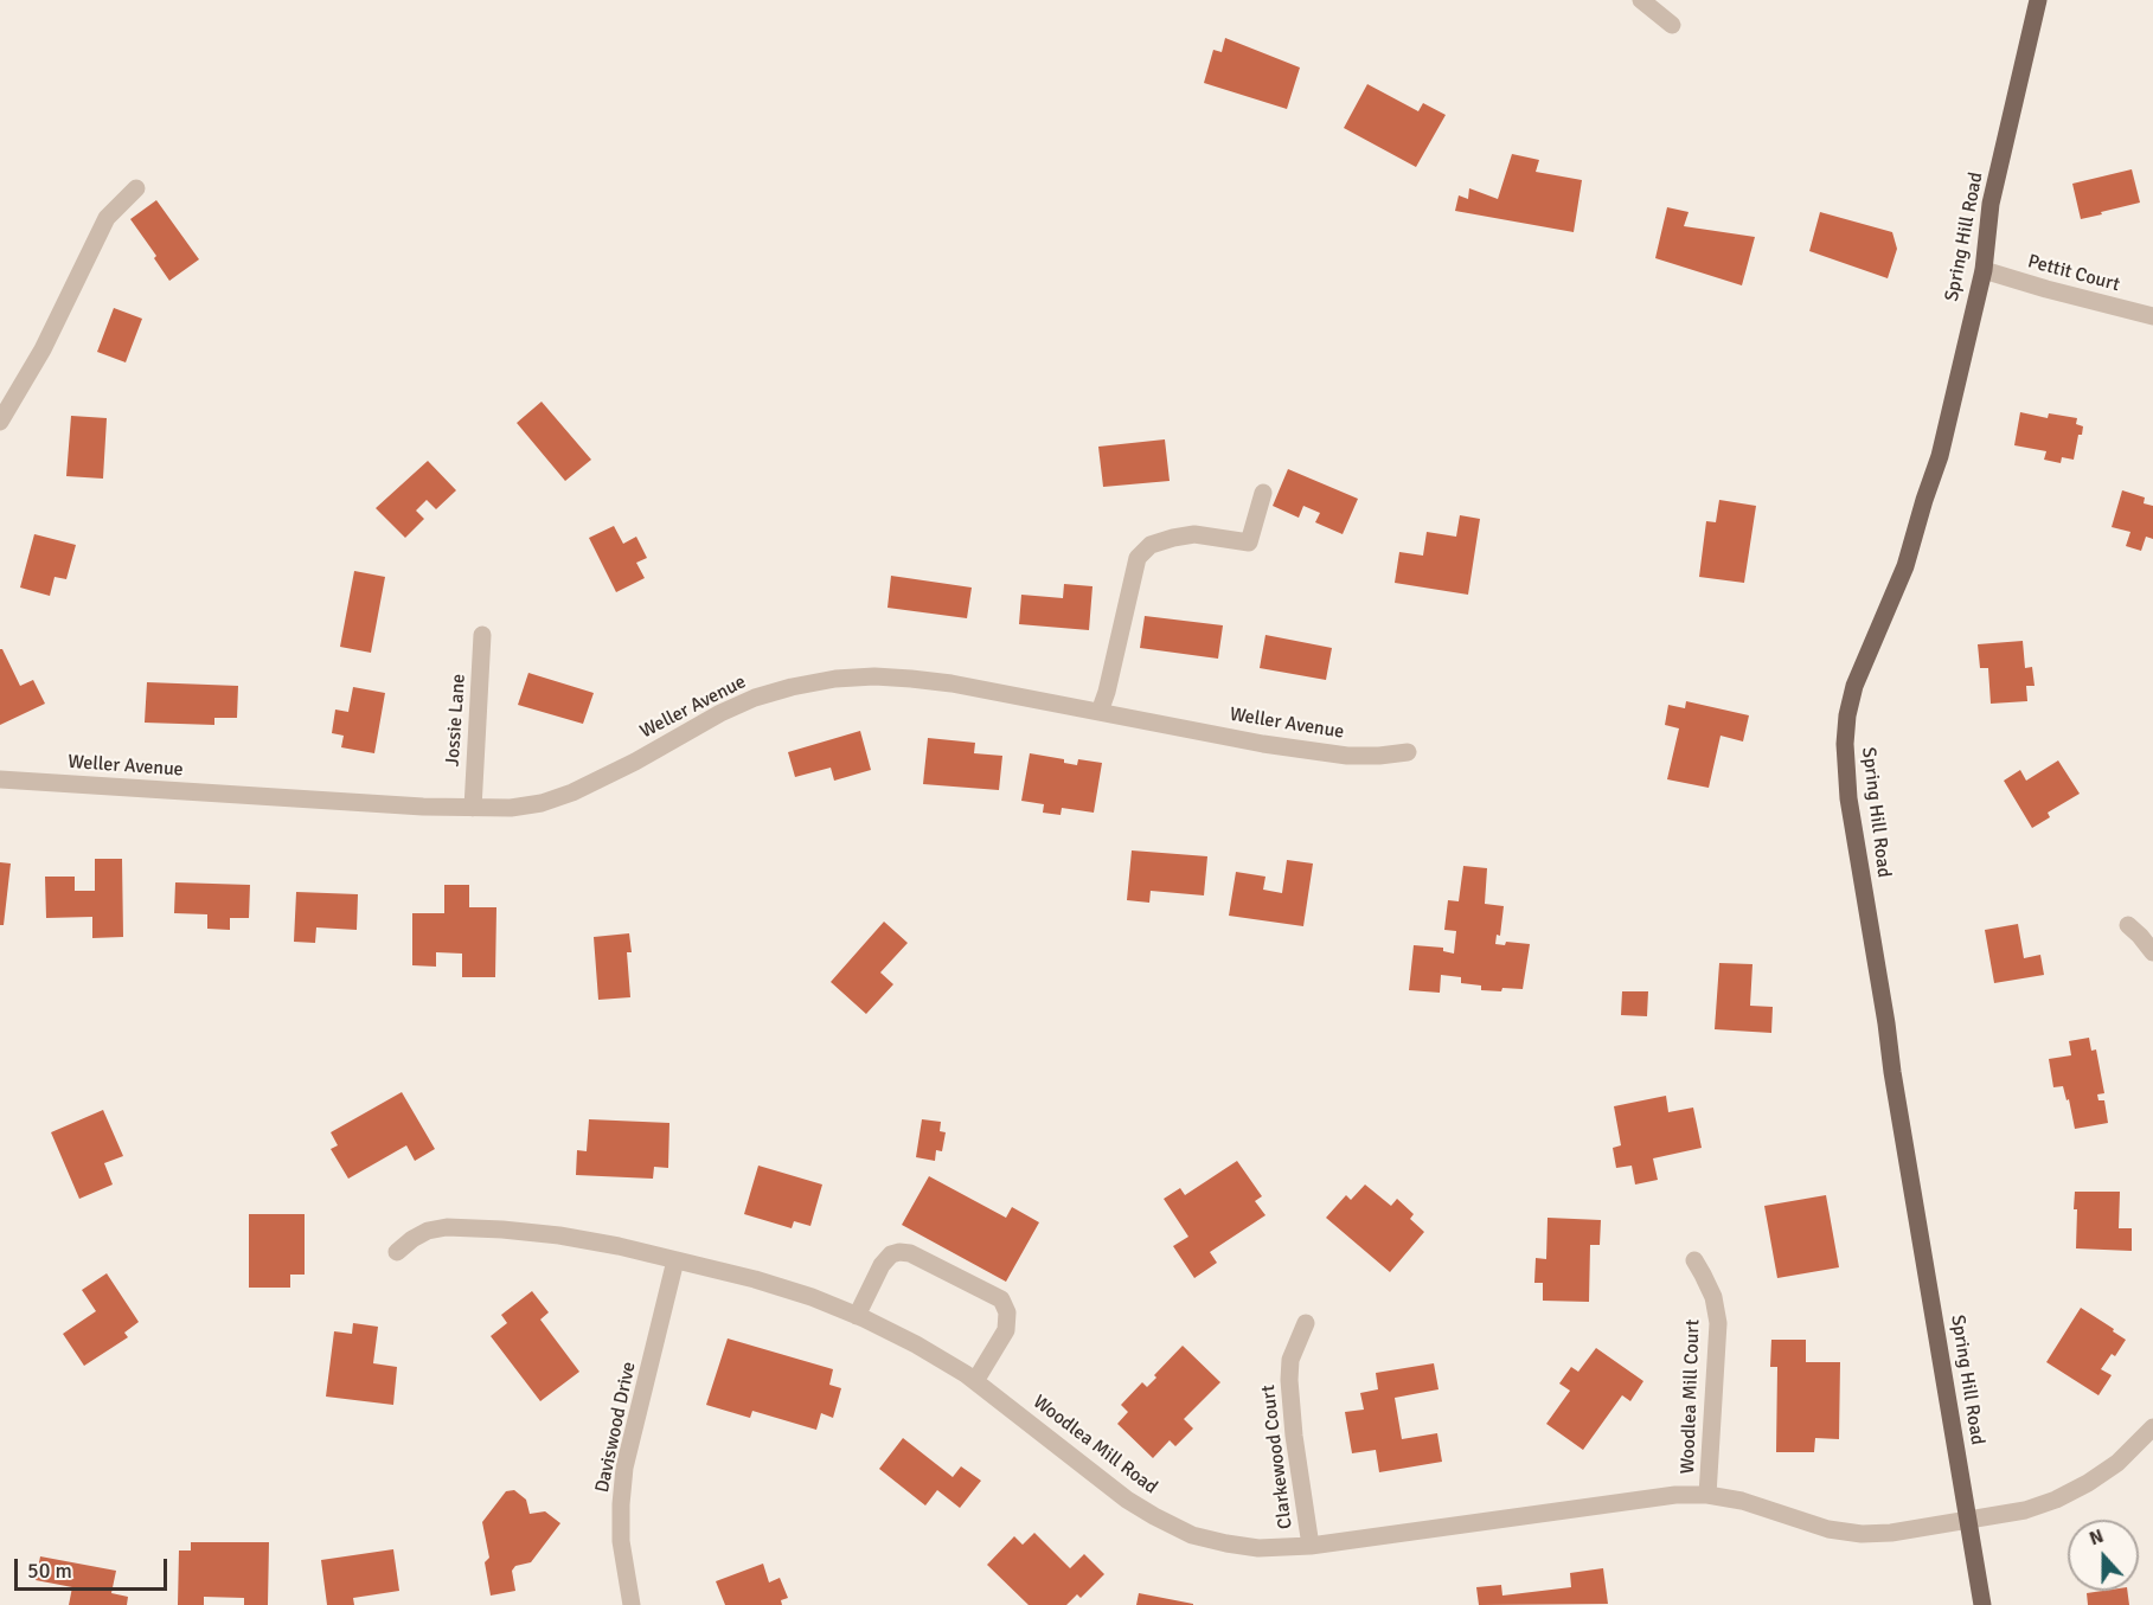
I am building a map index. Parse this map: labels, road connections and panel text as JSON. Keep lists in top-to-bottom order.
{
  "streets": {
    "main road": ["Spring Hill Road"],
    "street": [
      "Pettit Court",
      "Weller Avenue",
      "Jossie Lane",
      "Woodlea Mill Court",
      "Daviswood Drive",
      "Woodlea Mill Road",
      "Clarkewood Court"
    ]
  },
  "crossings": [
    ["Spring Hill Road", "Pettit Court"],
    ["Spring Hill Road", "Woodlea Mill Road"],
    ["Weller Avenue", "Jossie Lane"],
    ["Woodlea Mill Court", "Woodlea Mill Road"],
    ["Daviswood Drive", "Woodlea Mill Road"],
    ["Woodlea Mill Road", "Clarkewood Court"]
  ],
  "scale_bar": "50 m",
  "north": "top"
}
